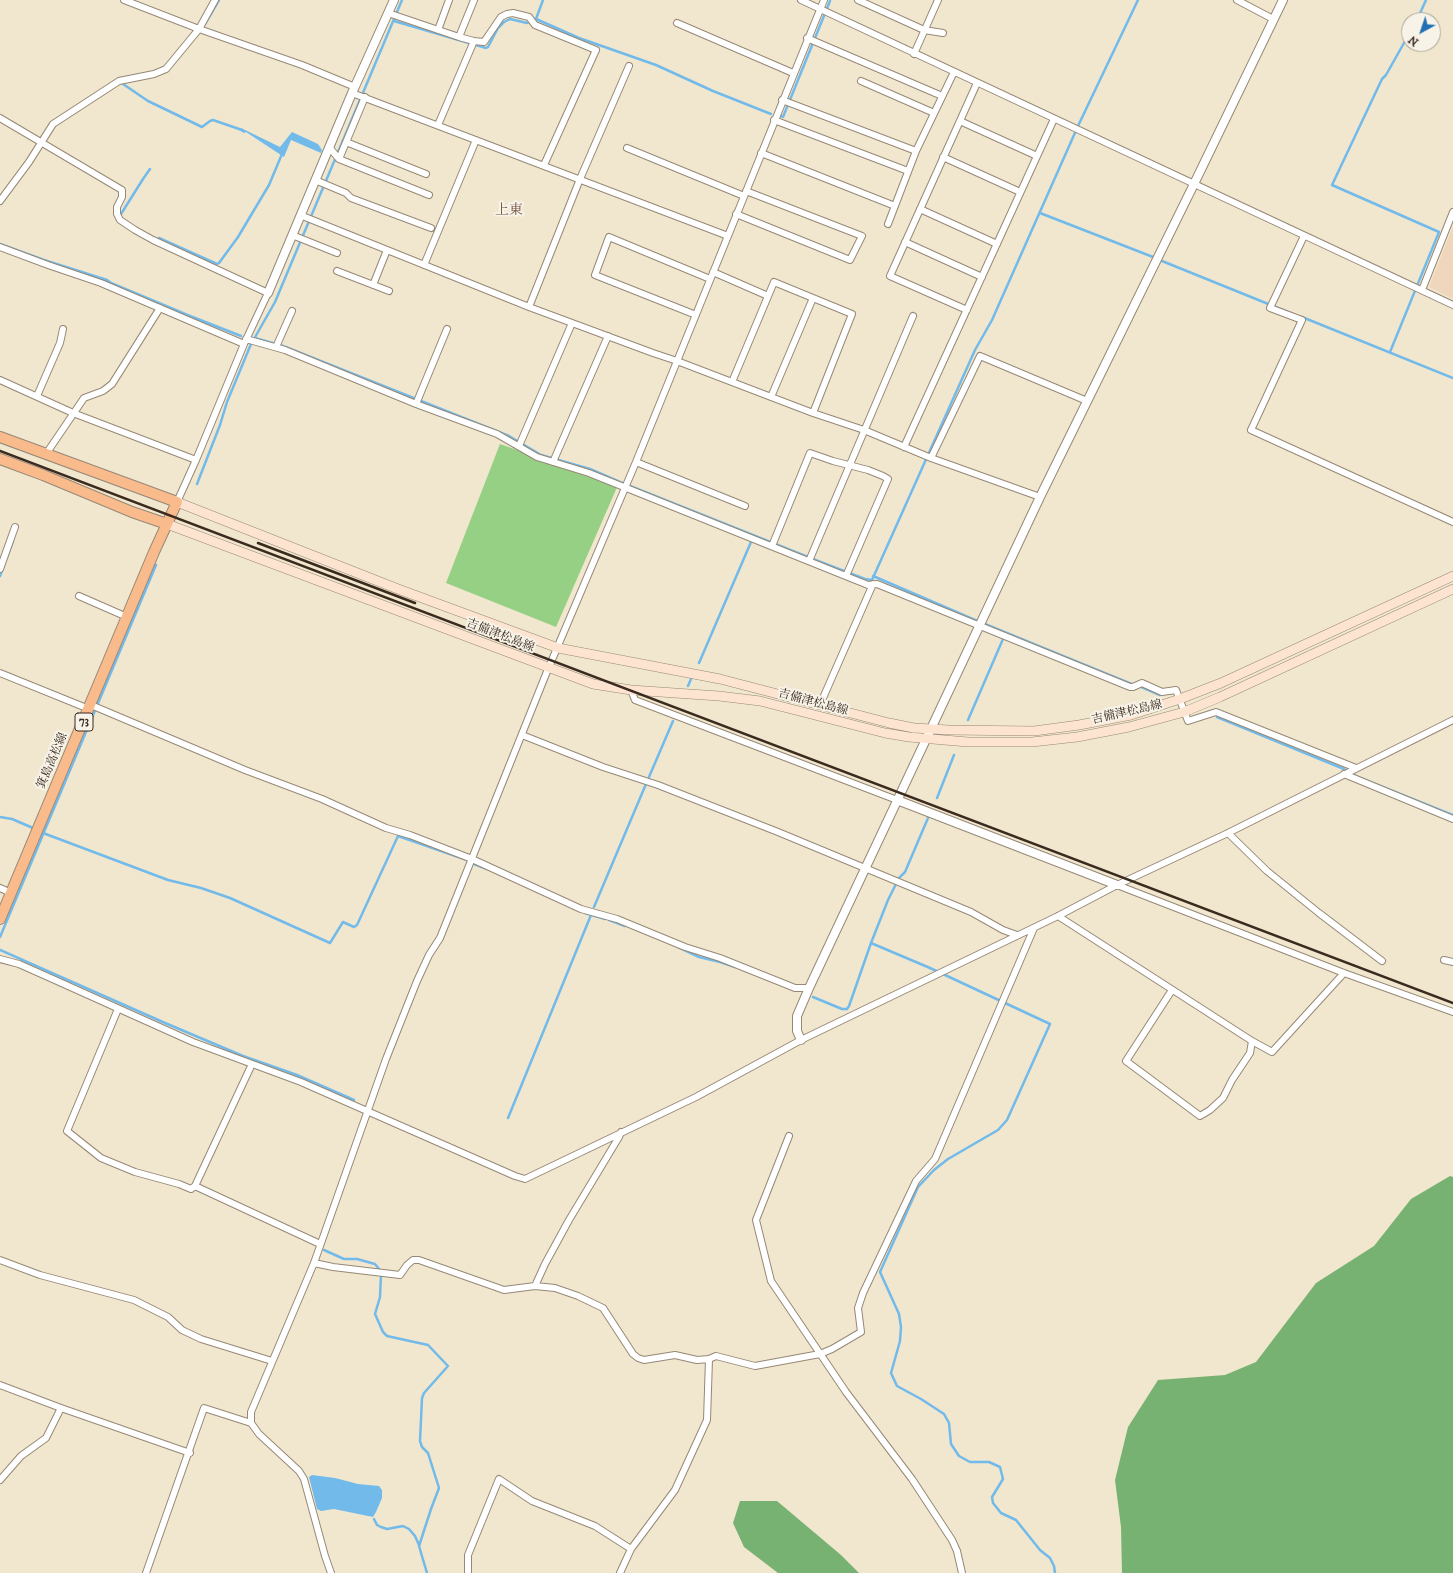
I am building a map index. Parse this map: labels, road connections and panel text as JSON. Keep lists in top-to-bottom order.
{
  "streets": {
    "main road": ["吉備津松島線", "73", "箕島高松線"]
  },
  "crossings": [
    ["吉備津松島線", "箕島高松線"]
  ],
  "districts": ["上東"],
  "north": "bottom left"
}
